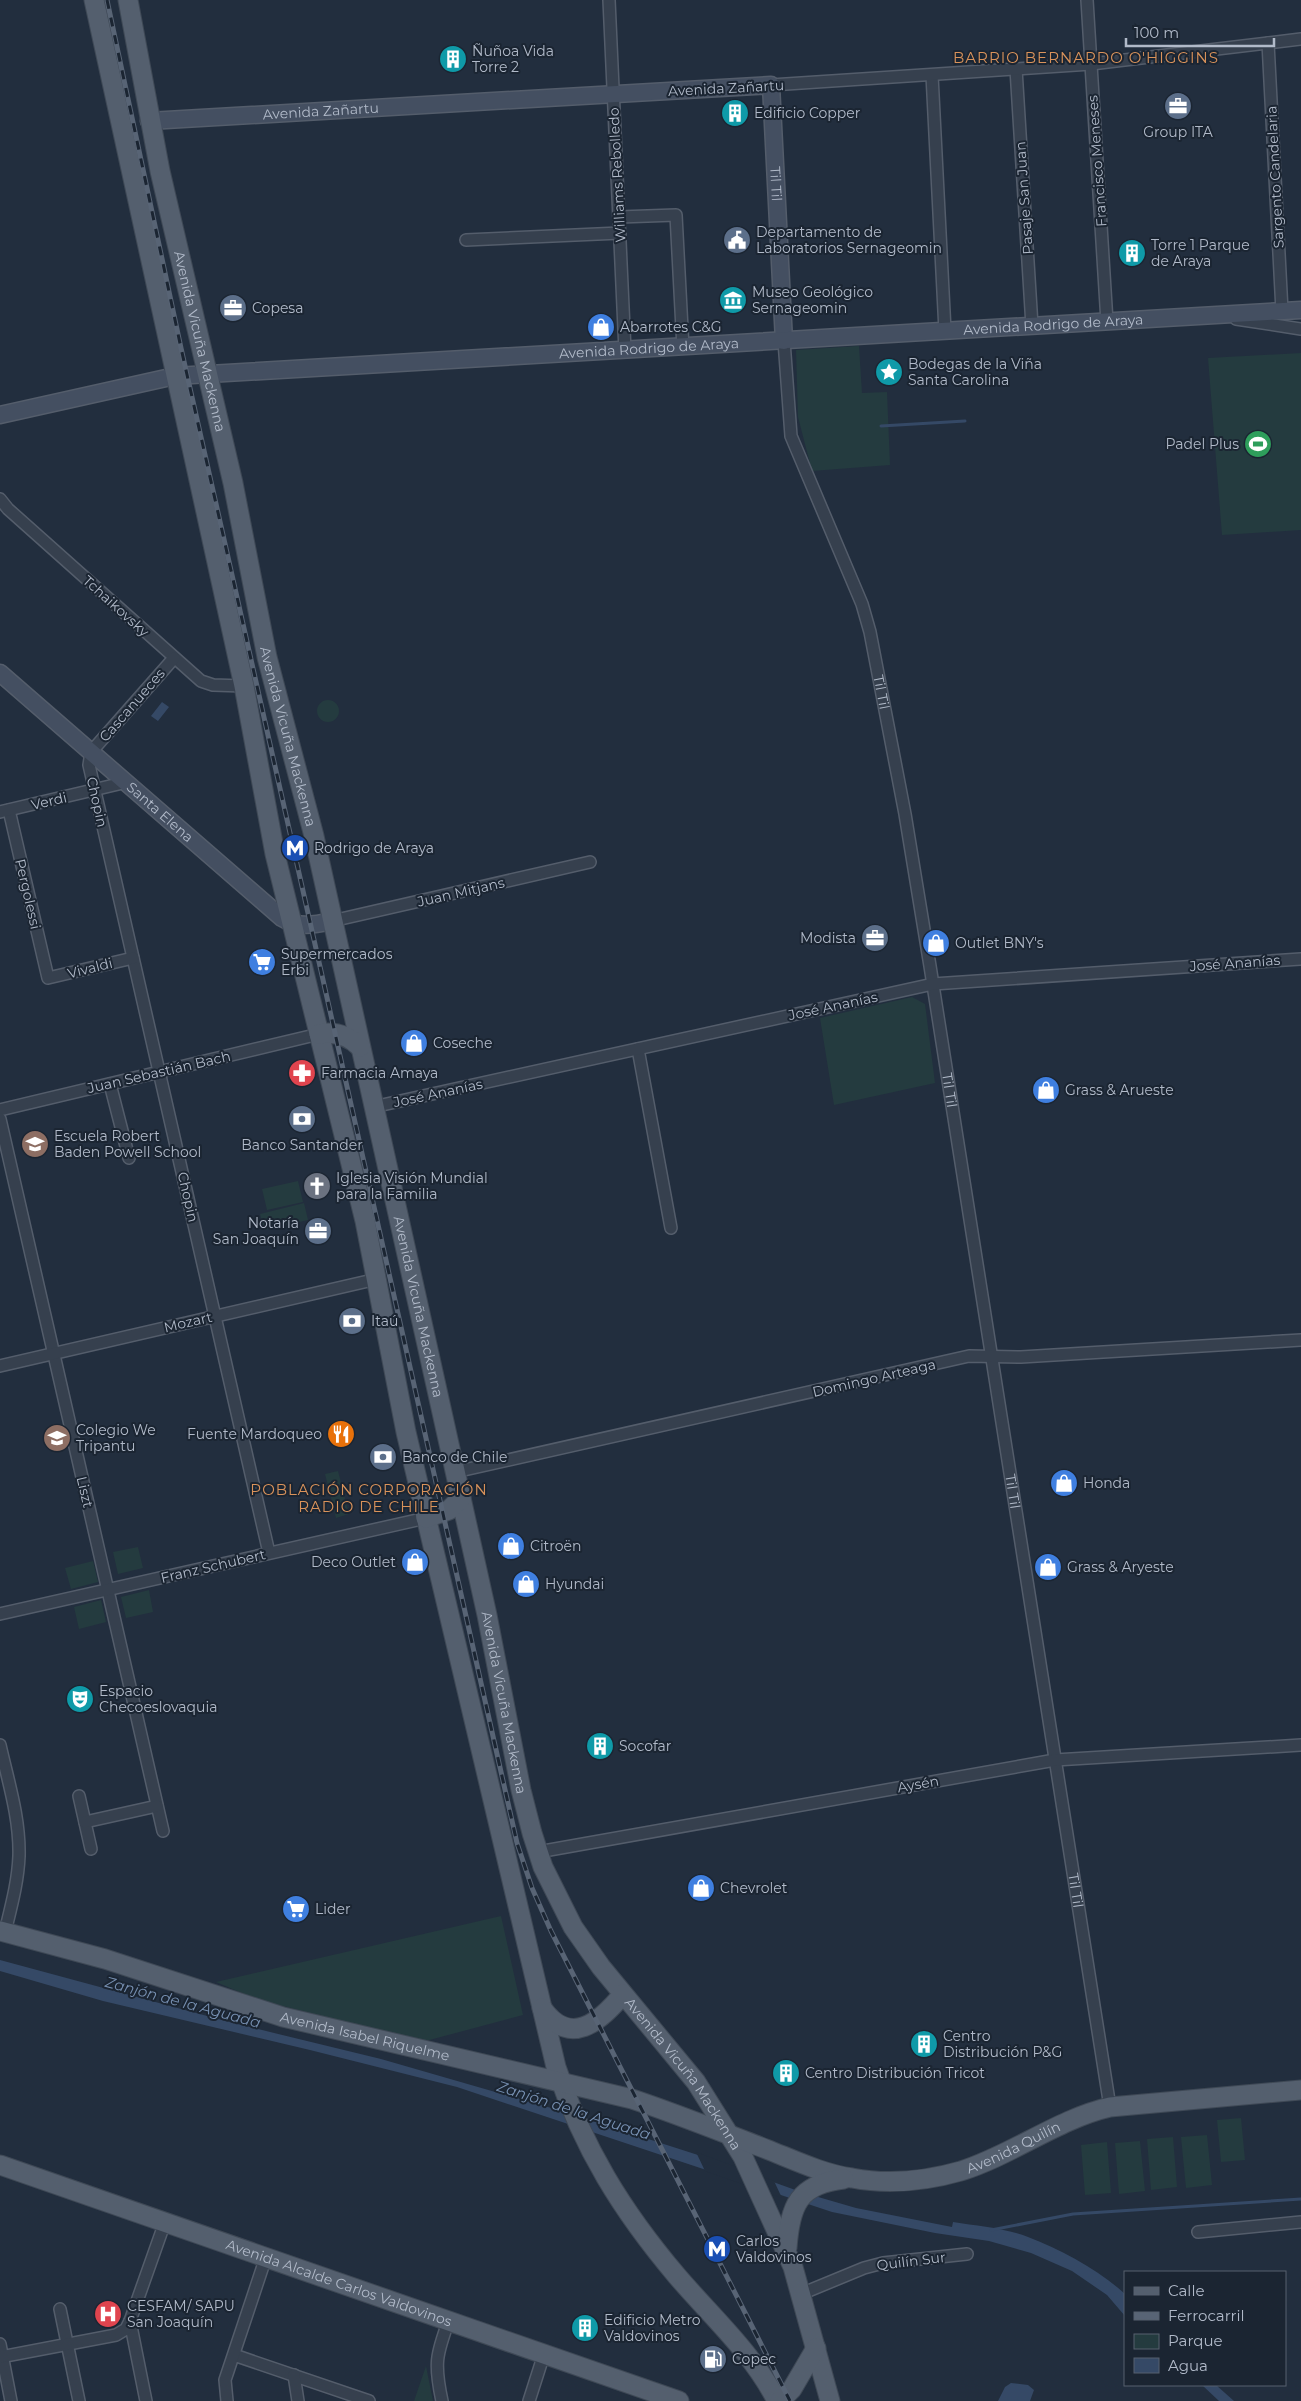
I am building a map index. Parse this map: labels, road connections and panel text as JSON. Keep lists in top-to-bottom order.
{
  "streets": {
    "main road": [
      "Avenida Zañartu",
      "Til Til",
      "Avenida Rodrigo de Araya",
      "Avenida Vicuña Mackenna",
      "Santa Elena",
      "Avenida Isabel Riquelme",
      "Avenida Quilín",
      "Avenida Alcalde Carlos Valdovinos"
    ],
    "street": [
      "Francisco Meneses",
      "Williams Rebolledo",
      "Sargento Candelaria",
      "Pasaje San Juan",
      "Tchaikovsky",
      "Cascanueces",
      "Verdi",
      "Chopin",
      "Juan Mitjans",
      "Pergolessi",
      "José Ananías",
      "Vivaldi",
      "Juan Sebastián Bach",
      "Mozart",
      "Domingo Arteaga",
      "Liszt",
      "Franz Schubert",
      "Aysén",
      "Quilín Sur"
    ]
  },
  "crossings": [
    ["Avenida Zañartu", "Francisco Meneses"],
    ["Avenida Zañartu", "Williams Rebolledo"],
    ["Avenida Zañartu", "Sargento Candelaria"],
    ["Avenida Zañartu", "Til Til"],
    ["Avenida Zañartu", "Pasaje San Juan"],
    ["Avenida Zañartu", "Avenida Vicuña Mackenna"],
    ["Francisco Meneses", "Avenida Rodrigo de Araya"],
    ["Williams Rebolledo", "Avenida Rodrigo de Araya"],
    ["Sargento Candelaria", "Avenida Rodrigo de Araya"],
    ["Til Til", "Avenida Rodrigo de Araya"],
    ["Til Til", "José Ananías"],
    ["Til Til", "Domingo Arteaga"],
    ["Til Til", "Aysén"],
    ["Til Til", "Avenida Quilín"],
    ["Pasaje San Juan", "Avenida Rodrigo de Araya"],
    ["Avenida Rodrigo de Araya", "Avenida Vicuña Mackenna"],
    ["Avenida Vicuña Mackenna", "Tchaikovsky"],
    ["Avenida Vicuña Mackenna", "Santa Elena"],
    ["Avenida Vicuña Mackenna", "Juan Mitjans"],
    ["Avenida Vicuña Mackenna", "José Ananías"],
    ["Avenida Vicuña Mackenna", "Juan Sebastián Bach"],
    ["Avenida Vicuña Mackenna", "Mozart"],
    ["Avenida Vicuña Mackenna", "Domingo Arteaga"],
    ["Avenida Vicuña Mackenna", "Franz Schubert"],
    ["Avenida Vicuña Mackenna", "Aysén"],
    ["Avenida Vicuña Mackenna", "Avenida Isabel Riquelme"],
    ["Avenida Vicuña Mackenna", "Avenida Quilín"],
    ["Avenida Vicuña Mackenna", "Quilín Sur"],
    ["Tchaikovsky", "Cascanueces"],
    ["Cascanueces", "Chopin"],
    ["Cascanueces", "Santa Elena"],
    ["Verdi", "Chopin"],
    ["Verdi", "Santa Elena"],
    ["Verdi", "Pergolessi"],
    ["Chopin", "Santa Elena"],
    ["Chopin", "Vivaldi"],
    ["Chopin", "Juan Sebastián Bach"],
    ["Chopin", "Mozart"],
    ["Chopin", "Franz Schubert"],
    ["Pergolessi", "Vivaldi"],
    ["Mozart", "Liszt"],
    ["Liszt", "Franz Schubert"],
    ["Avenida Isabel Riquelme", "Avenida Quilín"]
  ],
  "districts": ["BARRIO BERNARDO O'HIGGINS", "POBLACIÓN CORPORACIÓN RADIO DE CHILE"],
  "water": ["Zanjón de la Aguada"],
  "places": {
    "building": [
      "Ñuñoa Vida Torre 2",
      "Edificio Copper",
      "Torre 1 Parque de Araya",
      "Socofar",
      "Centro Distribución P&G",
      "Centro Distribución Tricot",
      "Edificio Metro Valdovinos"
    ],
    "office": [
      "Group ITA",
      "Copesa",
      "Modista",
      "Notaría San Joaquín"
    ],
    "public building": ["Departamento de Laboratorios Sernageomin"],
    "museum": ["Museo Geológico Sernageomin"],
    "shop": [
      "Abarrotes C&G",
      "Outlet BNY's",
      "Coseche",
      "Grass & Arueste",
      "Honda",
      "Citroën",
      "Deco Outlet",
      "Grass & Aryeste",
      "Hyundai",
      "Chevrolet"
    ],
    "place": ["Bodegas de la Viña Santa Carolina"],
    "sports": ["Padel Plus"],
    "metro station": ["Rodrigo de Araya", "Carlos Valdovinos"],
    "supermarket": ["Supermercados Erbi", "Lider"],
    "pharmacy": ["Farmacia Amaya"],
    "bank": ["Banco Santander", "Itaú", "Banco de Chile"],
    "school or university": ["Escuela Robert Baden Powell School", "Colegio We Tripantu"],
    "church": ["Iglesia Visión Mundial para la Familia"],
    "restaurant": ["Fuente Mardoqueo"],
    "theatre": ["Espacio Checoeslovaquia"],
    "hospital": ["CESFAM/ SAPU San Joaquín"],
    "fuel station": ["Copec"]
  },
  "legend": [
    "Calle",
    "Ferrocarril",
    "Parque",
    "Agua"
  ],
  "scale_bar": "100 m"
}
